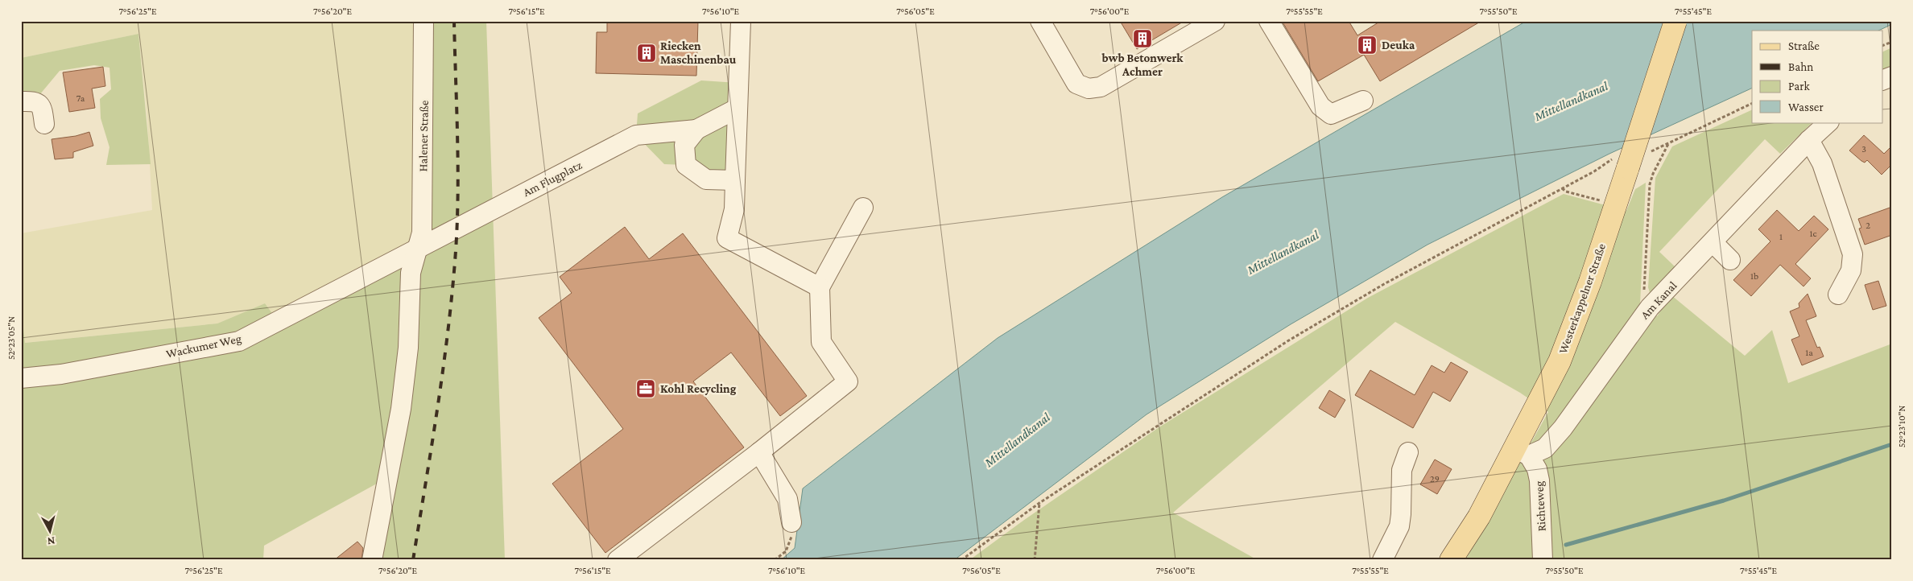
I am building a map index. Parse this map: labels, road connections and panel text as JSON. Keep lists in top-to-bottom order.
{
  "streets": {
    "main road": ["Westerkappelner Straße"],
    "street": [
      "Halener Straße",
      "Am Flugplatz",
      "Am Kanal",
      "Wackumer Weg",
      "Richteweg"
    ]
  },
  "crossings": [
    ["Halener Straße", "Am Flugplatz"],
    ["Halener Straße", "Wackumer Weg"],
    ["Am Flugplatz", "Wackumer Weg"],
    ["Westerkappelner Straße", "Am Kanal"],
    ["Westerkappelner Straße", "Richteweg"],
    ["Am Kanal", "Richteweg"]
  ],
  "water": ["Mittellandkanal"],
  "places": {
    "building": ["bwb Betonwerk Achmer", "Deuka", "Riecken Maschinenbau"],
    "office": ["Kohl Recycling"]
  },
  "house_numbers": [
    "7a",
    "3",
    "2",
    "1c",
    "1",
    "1b",
    "1a",
    "29"
  ],
  "legend": [
    "Straße",
    "Bahn",
    "Park",
    "Wasser"
  ],
  "north": "bottom",
  "coordinates": [
    "7°56'25\"E",
    "7°56'20\"E",
    "7°56'15\"E",
    "7°56'10\"E",
    "7°56'05\"E",
    "7°56'00\"E",
    "7°55'55\"E",
    "7°55'50\"E",
    "7°55'45\"E",
    "52°23'05\"N",
    "52°23'10\"N"
  ]
}
